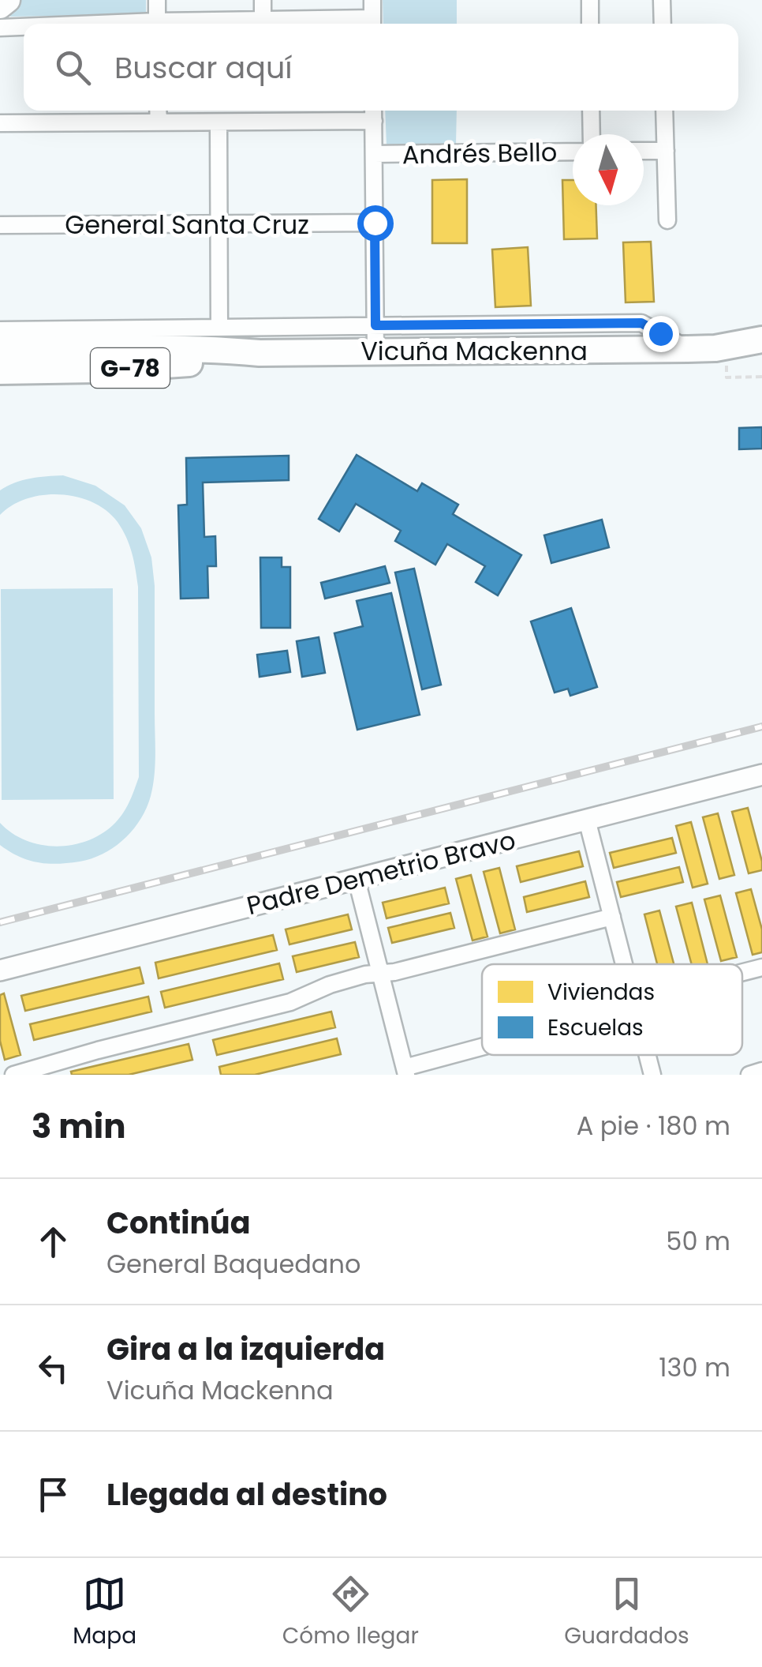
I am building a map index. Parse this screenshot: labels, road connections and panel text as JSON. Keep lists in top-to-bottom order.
{
  "streets": {
    "main road": ["Vicuña Mackenna", "G-78"],
    "street": ["Andrés Bello", "General Santa Cruz", "Padre Demetrio Bravo"]
  },
  "legend": ["Viviendas", "Escuelas"],
  "north": "bottom",
  "page": {
    "search": "Buscar aquí",
    "heading": ["3 min", "A pie · 180 m"],
    "list": [
      ["Continúa", "General Baquedano", "50 m"],
      ["Gira a la izquierda", "Vicuña Mackenna", "130 m"],
      "Llegada al destino"
    ],
    "nav": ["Mapa", "Cómo llegar", "Guardados"]
  }
}
